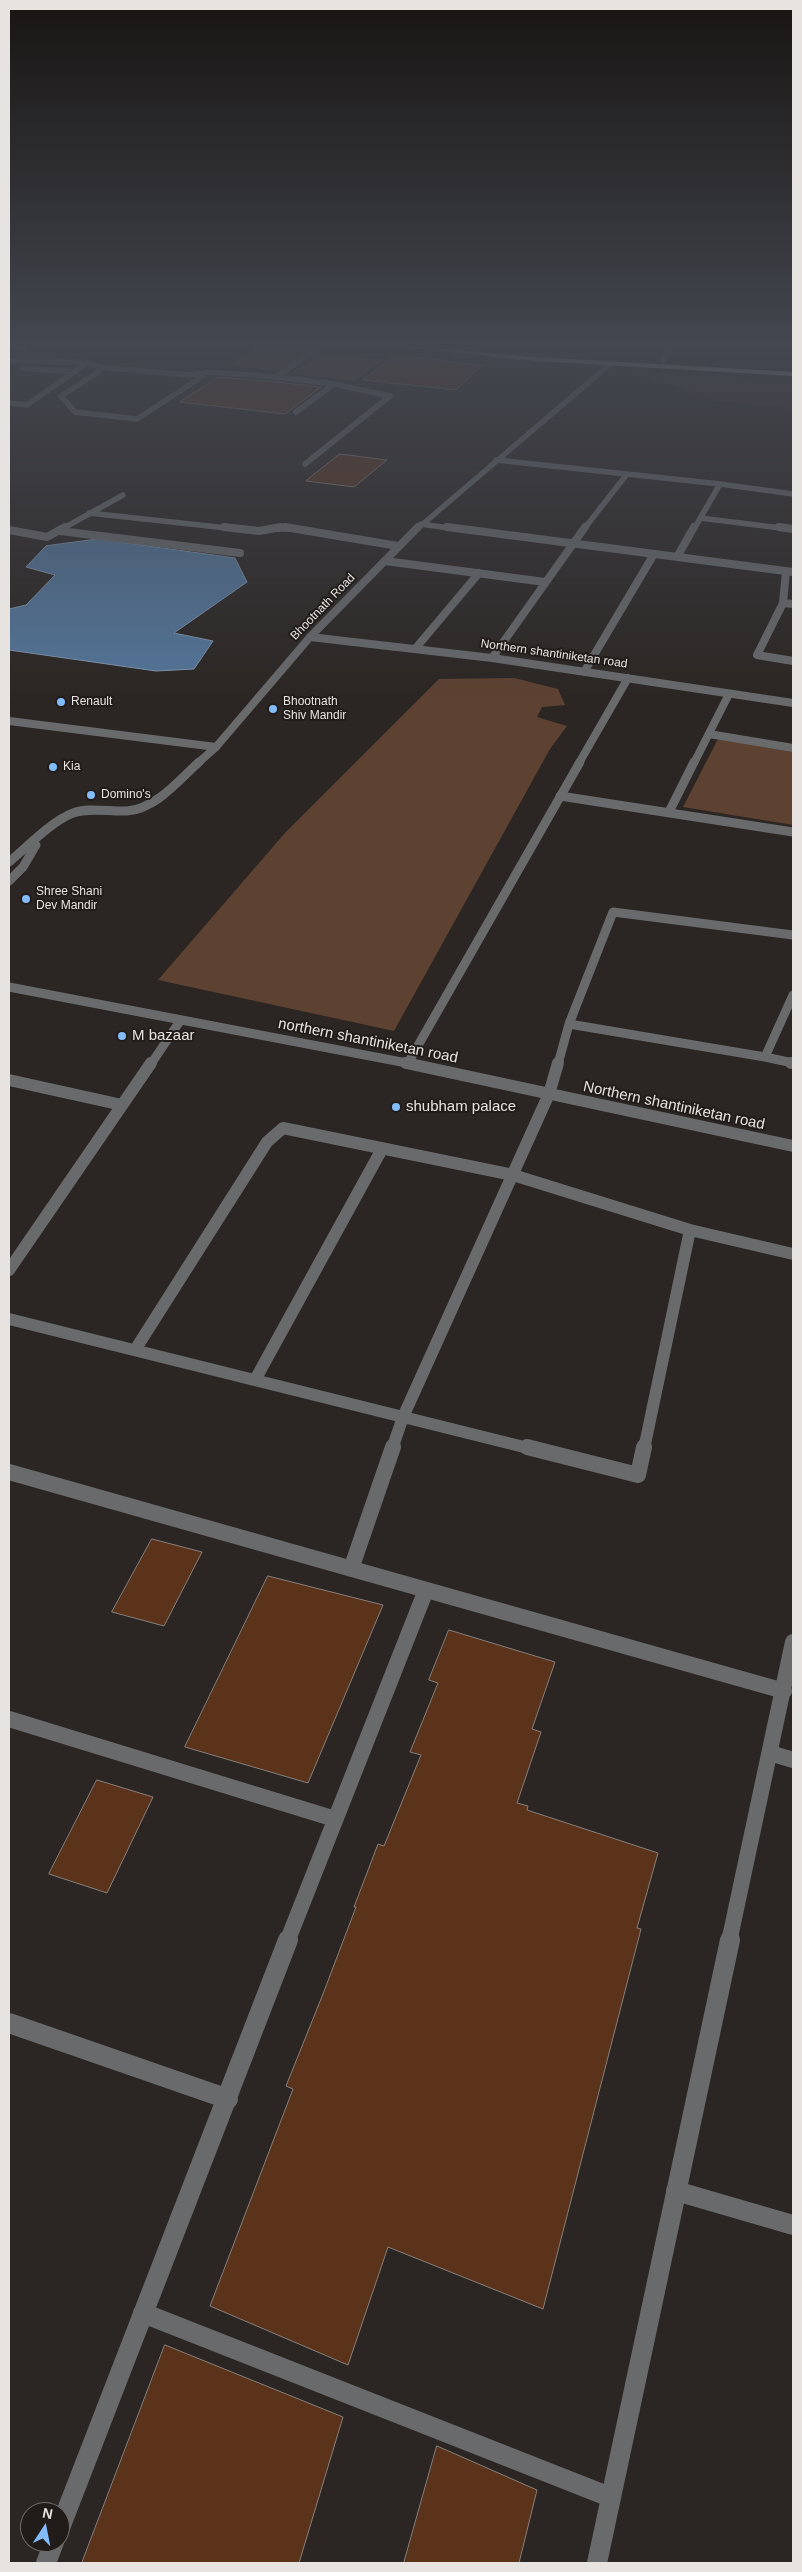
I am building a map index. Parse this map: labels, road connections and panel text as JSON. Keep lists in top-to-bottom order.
{
  "streets": {
    "street": ["Bhootnath Road", "Northern shantiniketan road", "northern shantiniketan road"]
  },
  "crossings": [
    ["Bhootnath Road", "Northern shantiniketan road"],
    ["Northern shantiniketan road", "northern shantiniketan road"]
  ],
  "places": [
    "Renault",
    "Bhootnath Shiv Mandir",
    "Kia",
    "Domino's",
    "Shree Shani Dev Mandir",
    "M bazaar",
    "shubham palace"
  ],
  "north": "top"
}
